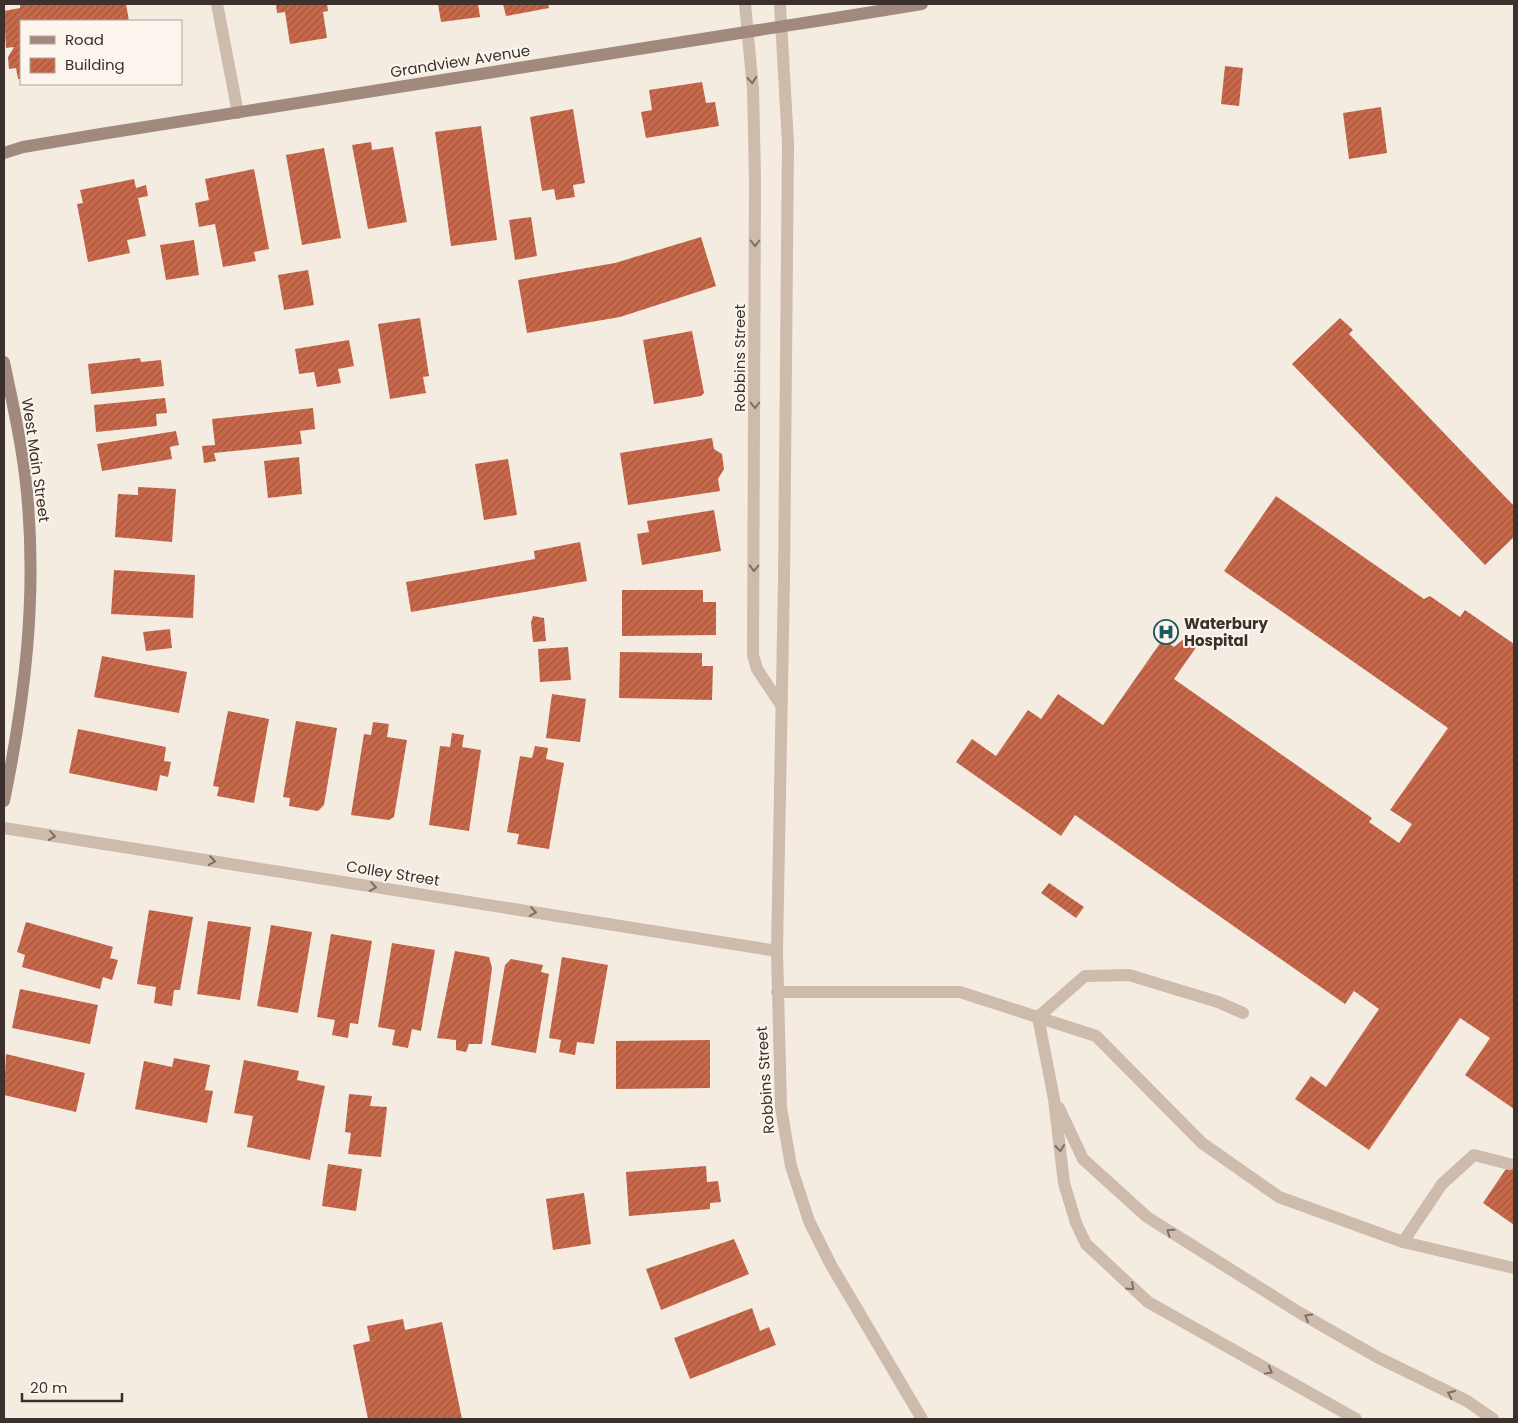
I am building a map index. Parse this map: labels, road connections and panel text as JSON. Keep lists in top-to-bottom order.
{
  "streets": {
    "main road": ["Grandview Avenue", "West Main Street"],
    "street": ["Robbins Street", "Colley Street"]
  },
  "crossings": [
    ["Grandview Avenue", "Robbins Street"],
    ["Robbins Street", "Colley Street"]
  ],
  "one_way": ["Colley Street"],
  "places": {
    "hospital": ["Waterbury Hospital"]
  },
  "legend": ["Road", "Building"],
  "scale_bar": "20 m"
}
